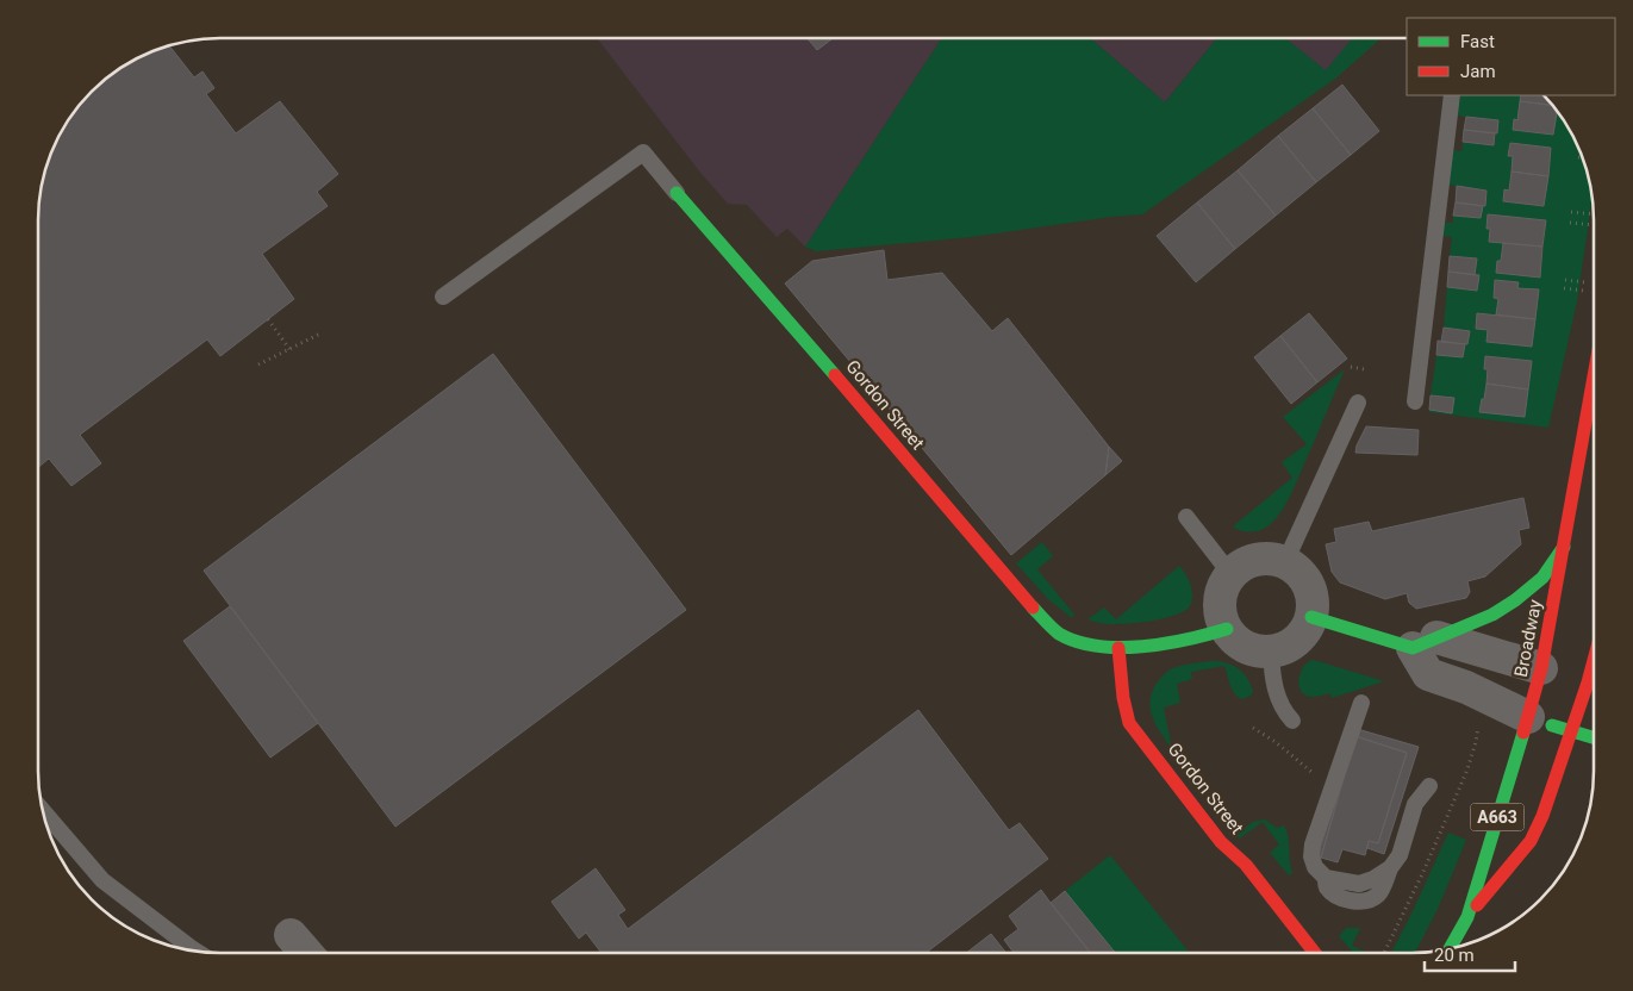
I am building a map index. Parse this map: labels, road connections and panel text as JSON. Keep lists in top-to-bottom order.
{
  "streets": {
    "main road": ["Gordon Street", "Broadway", "A663"]
  },
  "legend": ["Fast", "Jam"],
  "scale_bar": "20 m"
}
